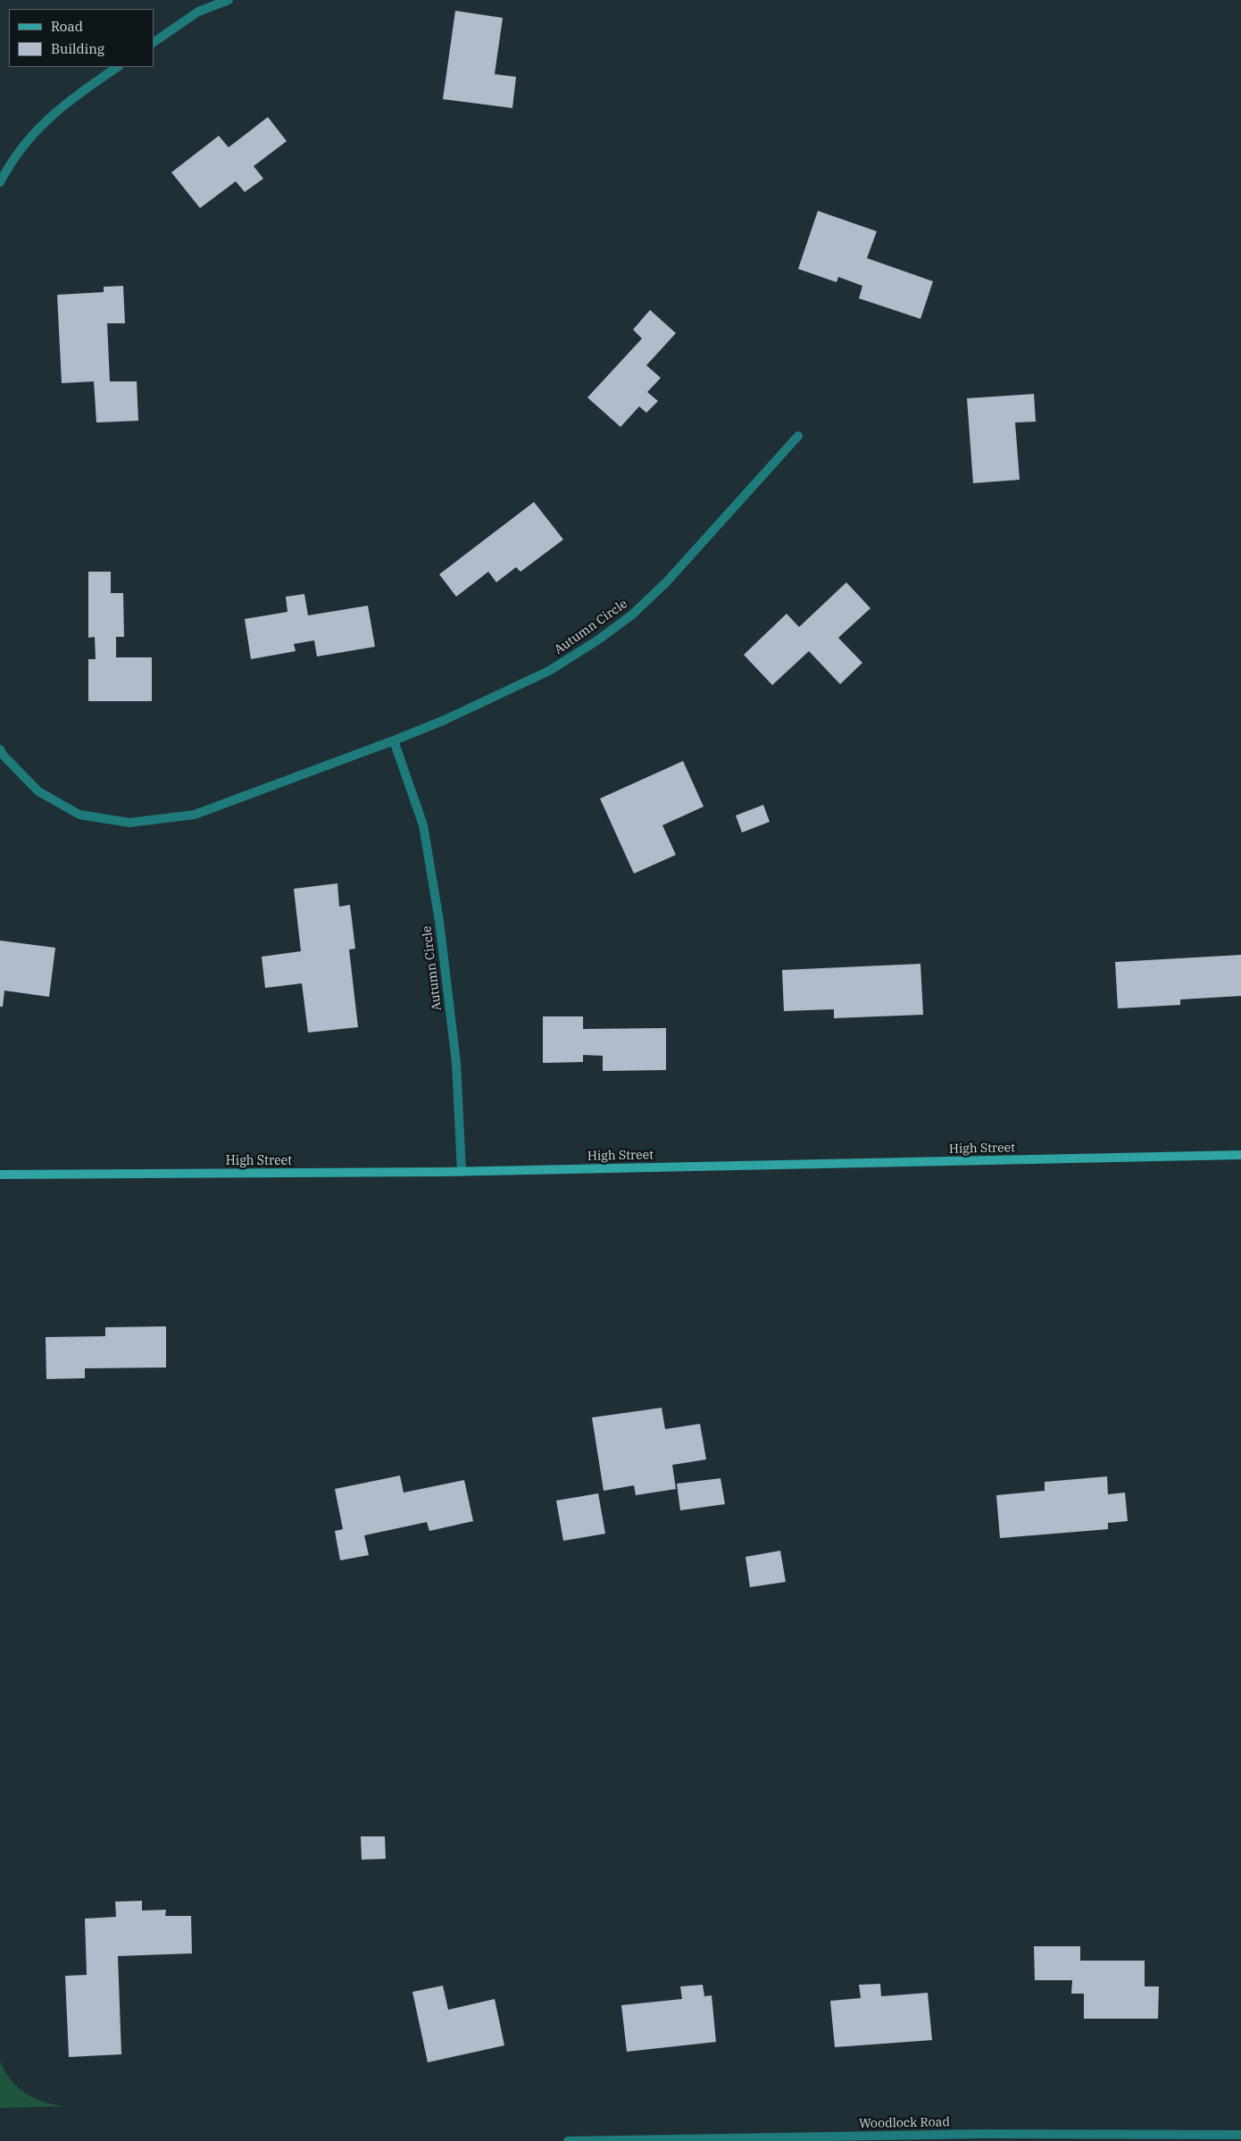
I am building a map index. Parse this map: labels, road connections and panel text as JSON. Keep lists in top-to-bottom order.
{
  "streets": {
    "main road": ["High Street"],
    "street": ["Autumn Circle", "Woodlock Road"]
  },
  "crossings": [
    ["Autumn Circle", "High Street"]
  ],
  "legend": ["Road", "Building"]
}
